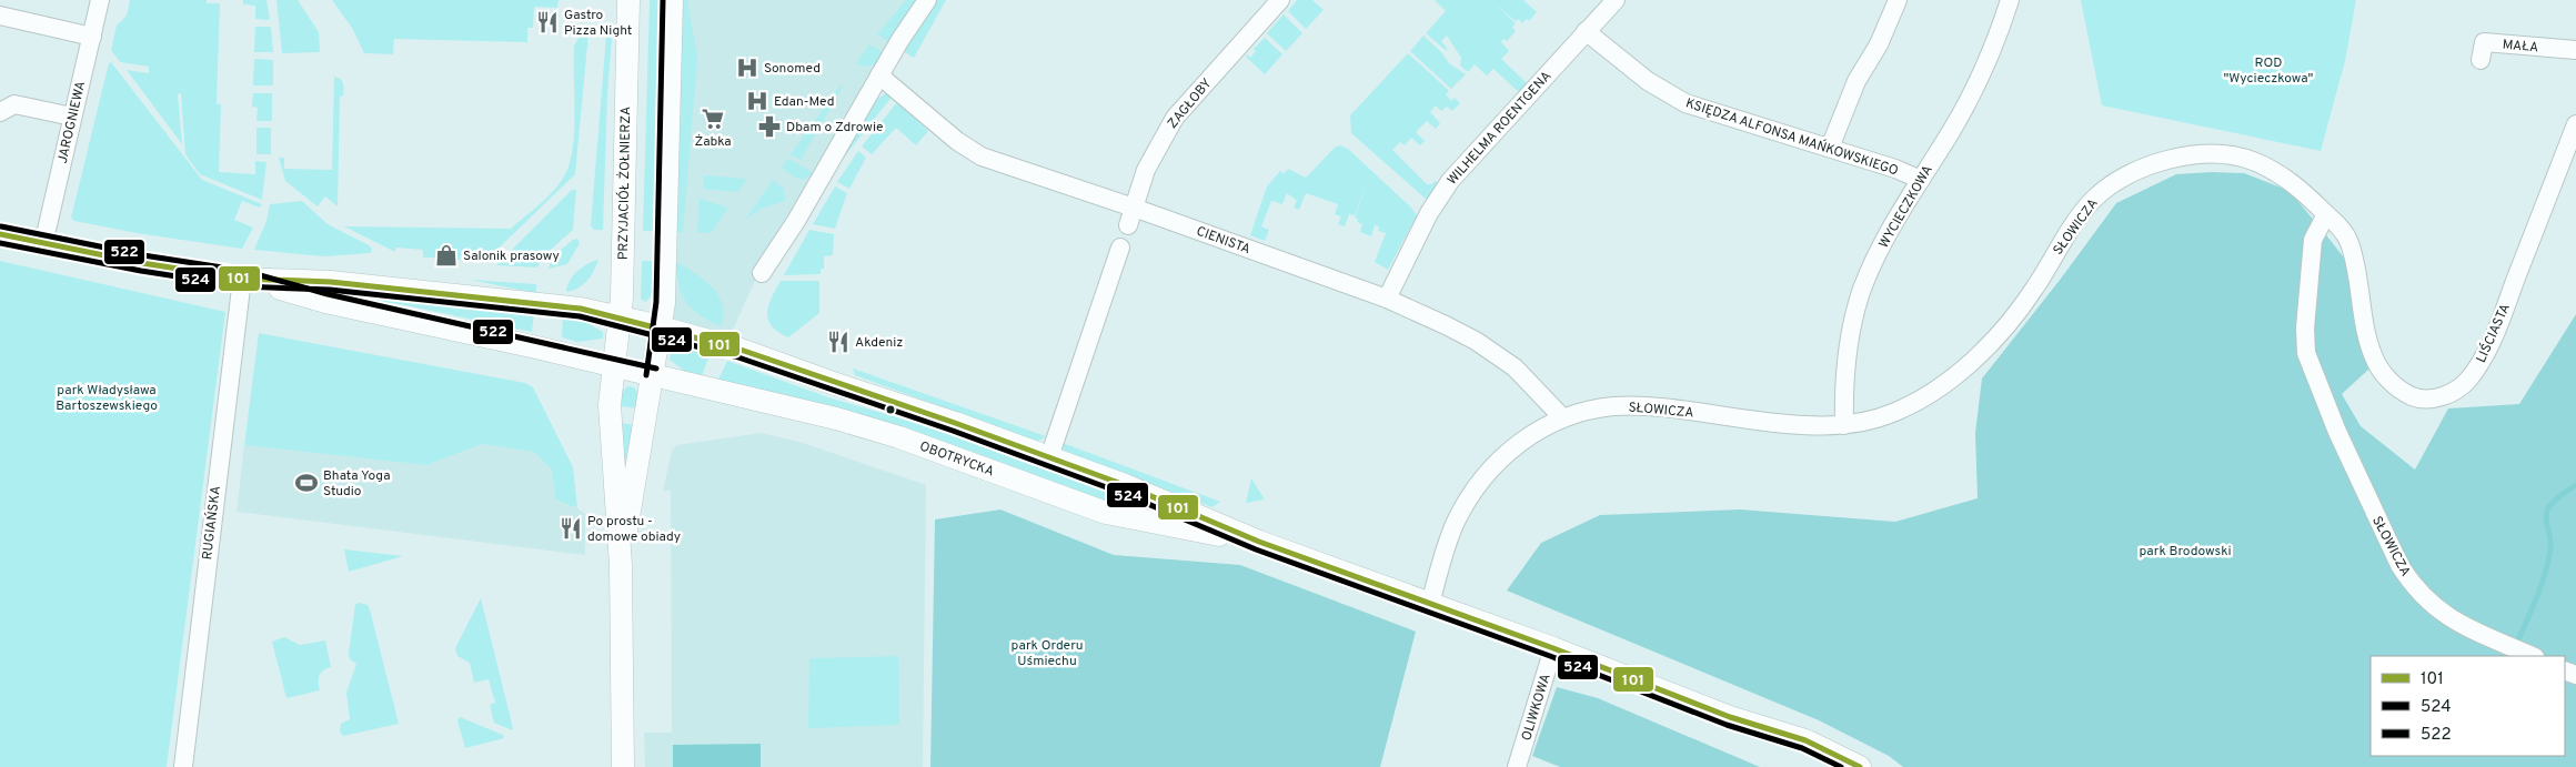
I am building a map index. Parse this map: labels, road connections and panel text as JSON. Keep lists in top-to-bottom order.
{
  "streets": {
    "street": [
      "MAŁA",
      "ZAGŁOBY",
      "JAROGNIEWA",
      "WILHELMA ROENTGENA",
      "KSIĘDZA ALFONSA MAŃKOWSKIEGO",
      "PRZYJACIÓŁ ŻOŁNIERZA",
      "WYCIECZKOWA",
      "SŁOWICZA",
      "CIENISTA",
      "LIŚCIASTA",
      "OBOTRYCKA",
      "RUGIAŃSKA",
      "OLIWKOWA"
    ]
  },
  "crossings": [
    ["ZAGŁOBY", "CIENISTA"],
    ["WILHELMA ROENTGENA", "KSIĘDZA ALFONSA MAŃKOWSKIEGO"],
    ["WILHELMA ROENTGENA", "CIENISTA"],
    ["KSIĘDZA ALFONSA MAŃKOWSKIEGO", "WYCIECZKOWA"],
    ["PRZYJACIÓŁ ŻOŁNIERZA", "OBOTRYCKA"],
    ["WYCIECZKOWA", "SŁOWICZA"],
    ["SŁOWICZA", "CIENISTA"],
    ["SŁOWICZA", "LIŚCIASTA"],
    ["SŁOWICZA", "OBOTRYCKA"],
    ["OBOTRYCKA", "RUGIAŃSKA"],
    ["OBOTRYCKA", "OLIWKOWA"]
  ],
  "parks": [
    "ROD \"Wycieczkowa\"",
    "park Władysława Bartoszewskiego",
    "park Brodowski",
    "park Orderu Uśmiechu"
  ],
  "places": {
    "restaurant": ["Gastro Pizza Night", "Akdeniz", "Po prostu - domowe obiady"],
    "hospital": ["Sonomed", "Edan-Med"],
    "supermarket": ["Żabka"],
    "pharmacy": ["Dbam o Zdrowie"],
    "shop": ["Salonik prasowy"],
    "sports": ["Bhata Yoga Studio"]
  },
  "lines": ["transit line 522", "transit line 101", "transit line 524"],
  "legend": ["101", "524", "522"]
}
